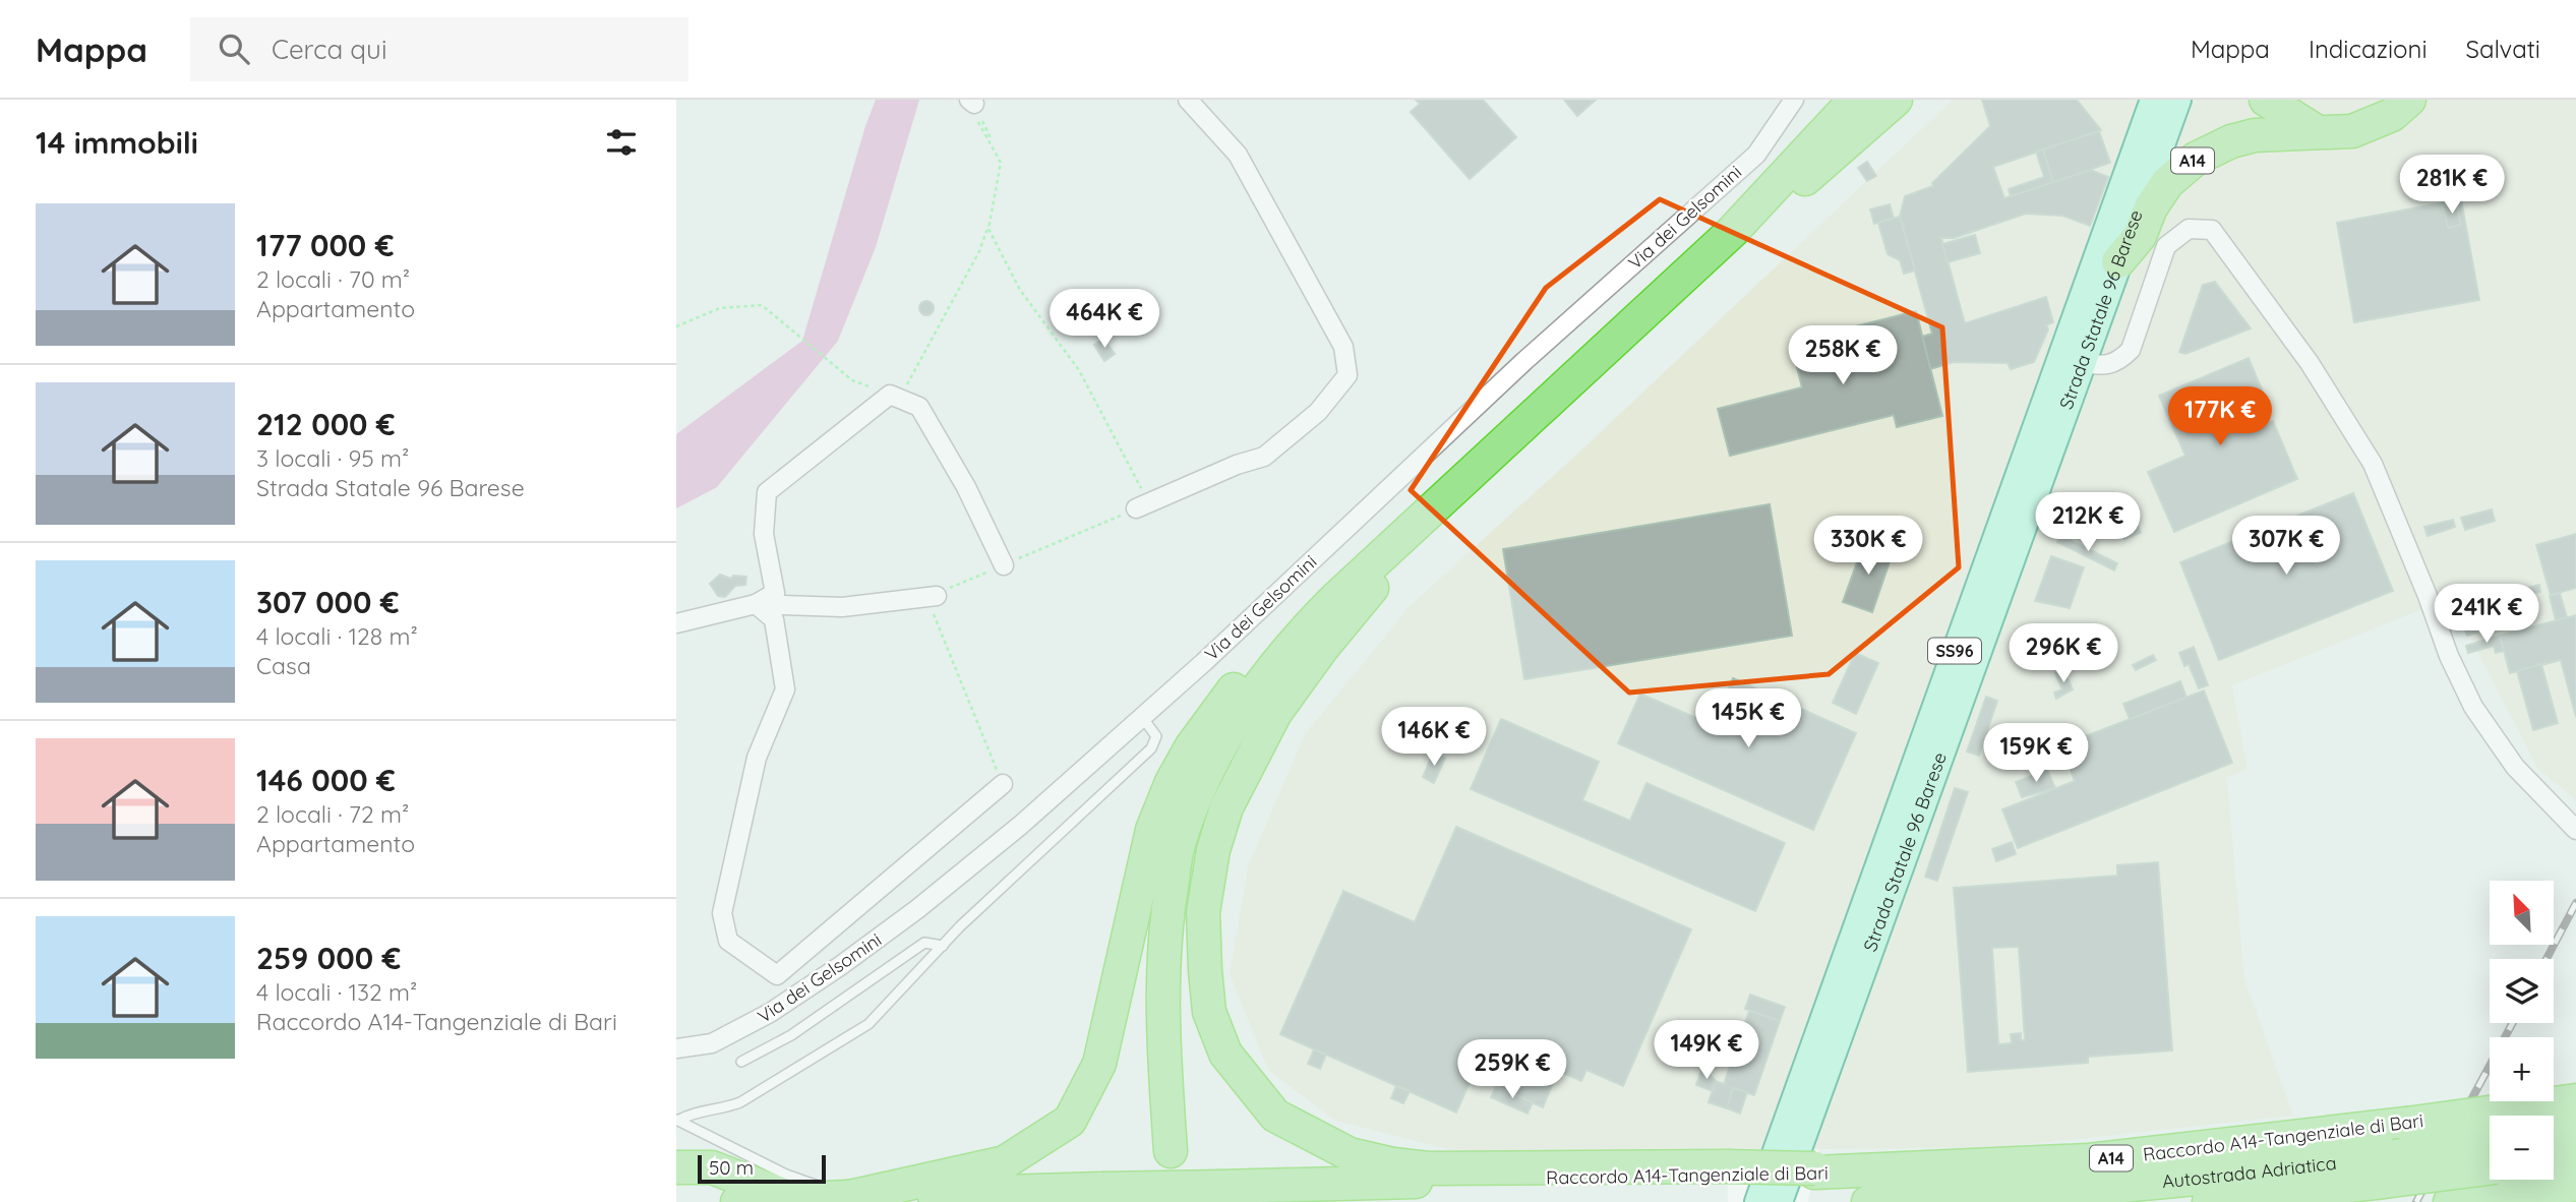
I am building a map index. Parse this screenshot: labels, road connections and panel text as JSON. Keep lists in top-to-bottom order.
{
  "streets": {
    "highway": ["A14", "Raccordo A14-Tangenziale di Bari", "Autostrada Adriatica"],
    "main road": ["Strada Statale 96 Barese", "SS96"],
    "street": ["Via dei Gelsomini"]
  },
  "crossings": [
    ["A14", "Strada Statale 96 Barese"]
  ],
  "scale_bar": "50 m",
  "north": "top left",
  "page": {
    "header": "Mappa",
    "search": "Cerca qui",
    "nav": ["Mappa", "Indicazioni", "Salvati"],
    "heading": "14 immobili",
    "price": [
      "281K €",
      "464K €",
      "258K €",
      "177K €",
      "212K €",
      "330K €",
      "307K €",
      "241K €",
      "296K €",
      "145K €",
      "146K €",
      "159K €",
      "149K €",
      "259K €"
    ],
    "list": [
      {
        "name": "177 000 €",
        "note": "2 locali · 70 m² · Appartamento"
      },
      {
        "name": "212 000 €",
        "note": "3 locali · 95 m² · Strada Statale 96 Barese"
      },
      {
        "name": "307 000 €",
        "note": "4 locali · 128 m² · Casa"
      },
      {
        "name": "146 000 €",
        "note": "2 locali · 72 m² · Appartamento"
      },
      {
        "name": "259 000 €",
        "note": "4 locali · 132 m² · Raccordo A14-Tangenziale di Bari"
      }
    ],
    "map_buttons": ["+", "−"],
    "scale": "50 m"
  }
}
